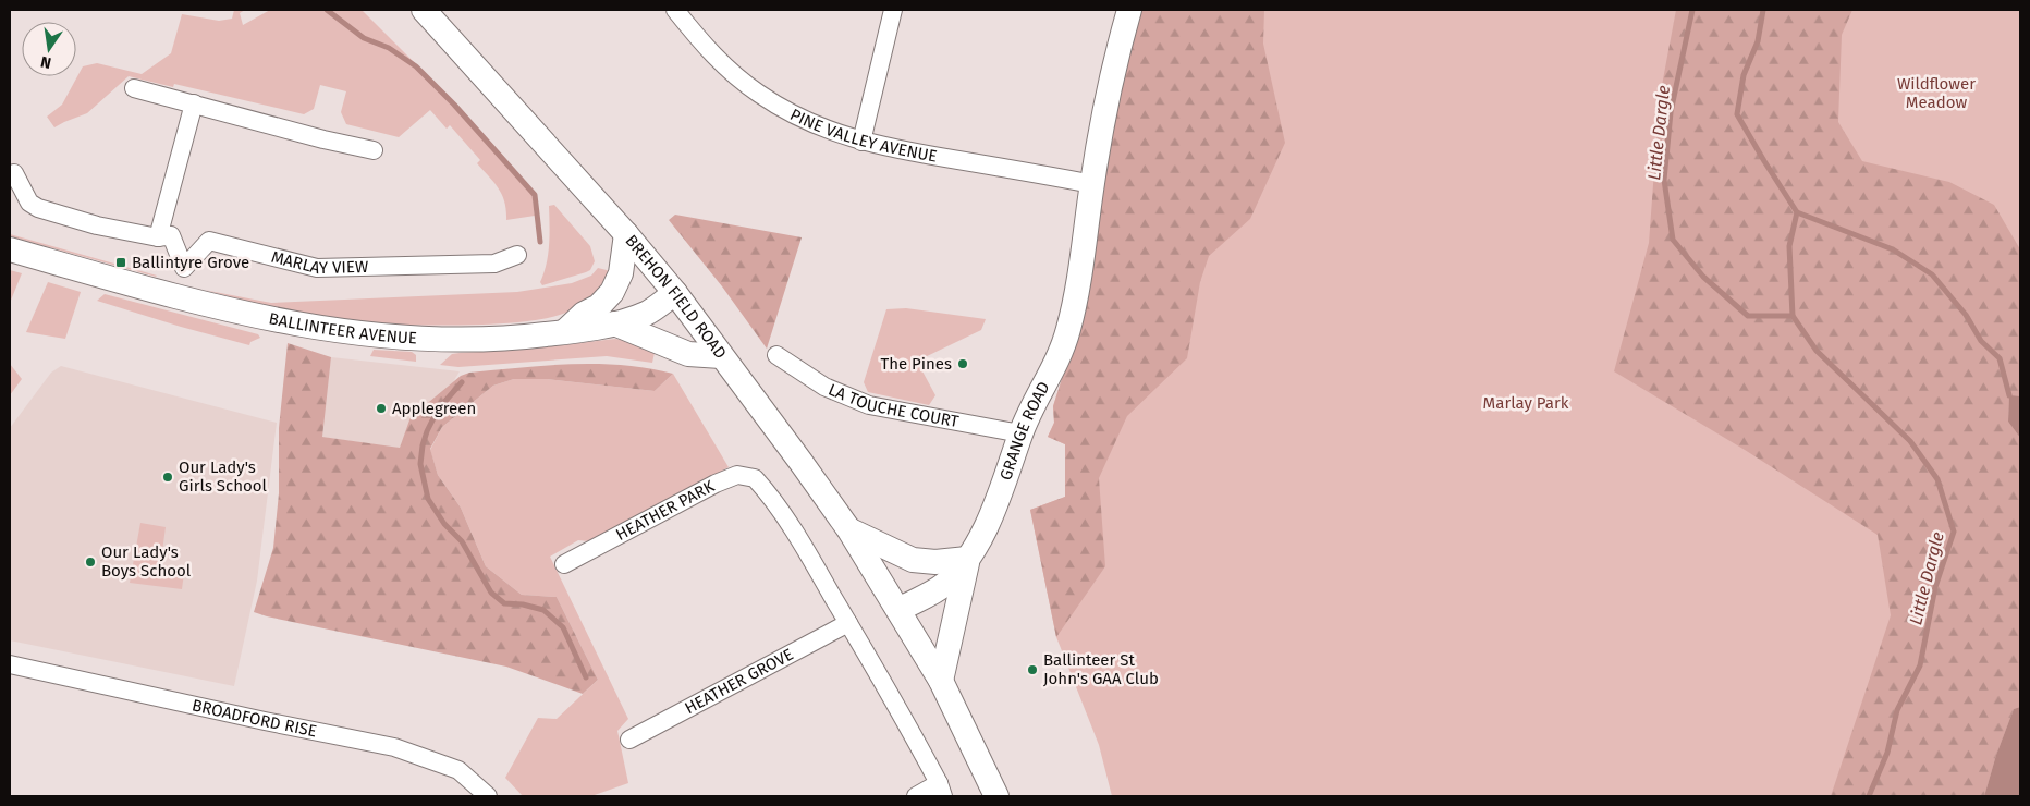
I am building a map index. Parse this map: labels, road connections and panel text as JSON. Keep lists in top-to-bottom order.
{
  "streets": {
    "street": [
      "PINE VALLEY AVENUE",
      "MARLAY VIEW",
      "BREHON FIELD ROAD",
      "BALLINTEER AVENUE",
      "LA TOUCHE COURT",
      "GRANGE ROAD",
      "HEATHER PARK",
      "HEATHER GROVE",
      "BROADFORD RISE"
    ]
  },
  "crossings": [
    ["PINE VALLEY AVENUE", "GRANGE ROAD"],
    ["BREHON FIELD ROAD", "BALLINTEER AVENUE"],
    ["BREHON FIELD ROAD", "GRANGE ROAD"],
    ["LA TOUCHE COURT", "GRANGE ROAD"],
    ["HEATHER PARK", "HEATHER GROVE"]
  ],
  "water": ["Little Dargle"],
  "parks": ["Wildflower Meadow", "Marlay Park"],
  "places": {
    "transit": ["Ballintyre Grove"],
    "other": [
      "The Pines",
      "Applegreen",
      "Our Lady's Girls School",
      "Our Lady's Boys School",
      "Ballinteer St John's GAA Club"
    ]
  },
  "north": "bottom"
}
